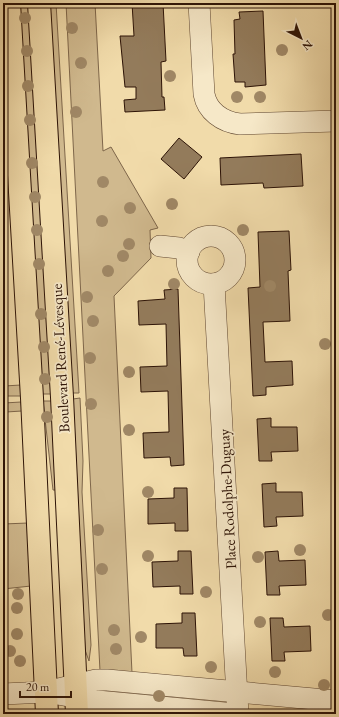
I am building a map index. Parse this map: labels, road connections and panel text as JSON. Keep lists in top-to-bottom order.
{
  "streets": {
    "main road": ["Boulevard René-Lévesque"],
    "street": ["Place Rodolphe-Duguay"]
  },
  "scale_bar": "20 m",
  "north": "bottom right"
}
